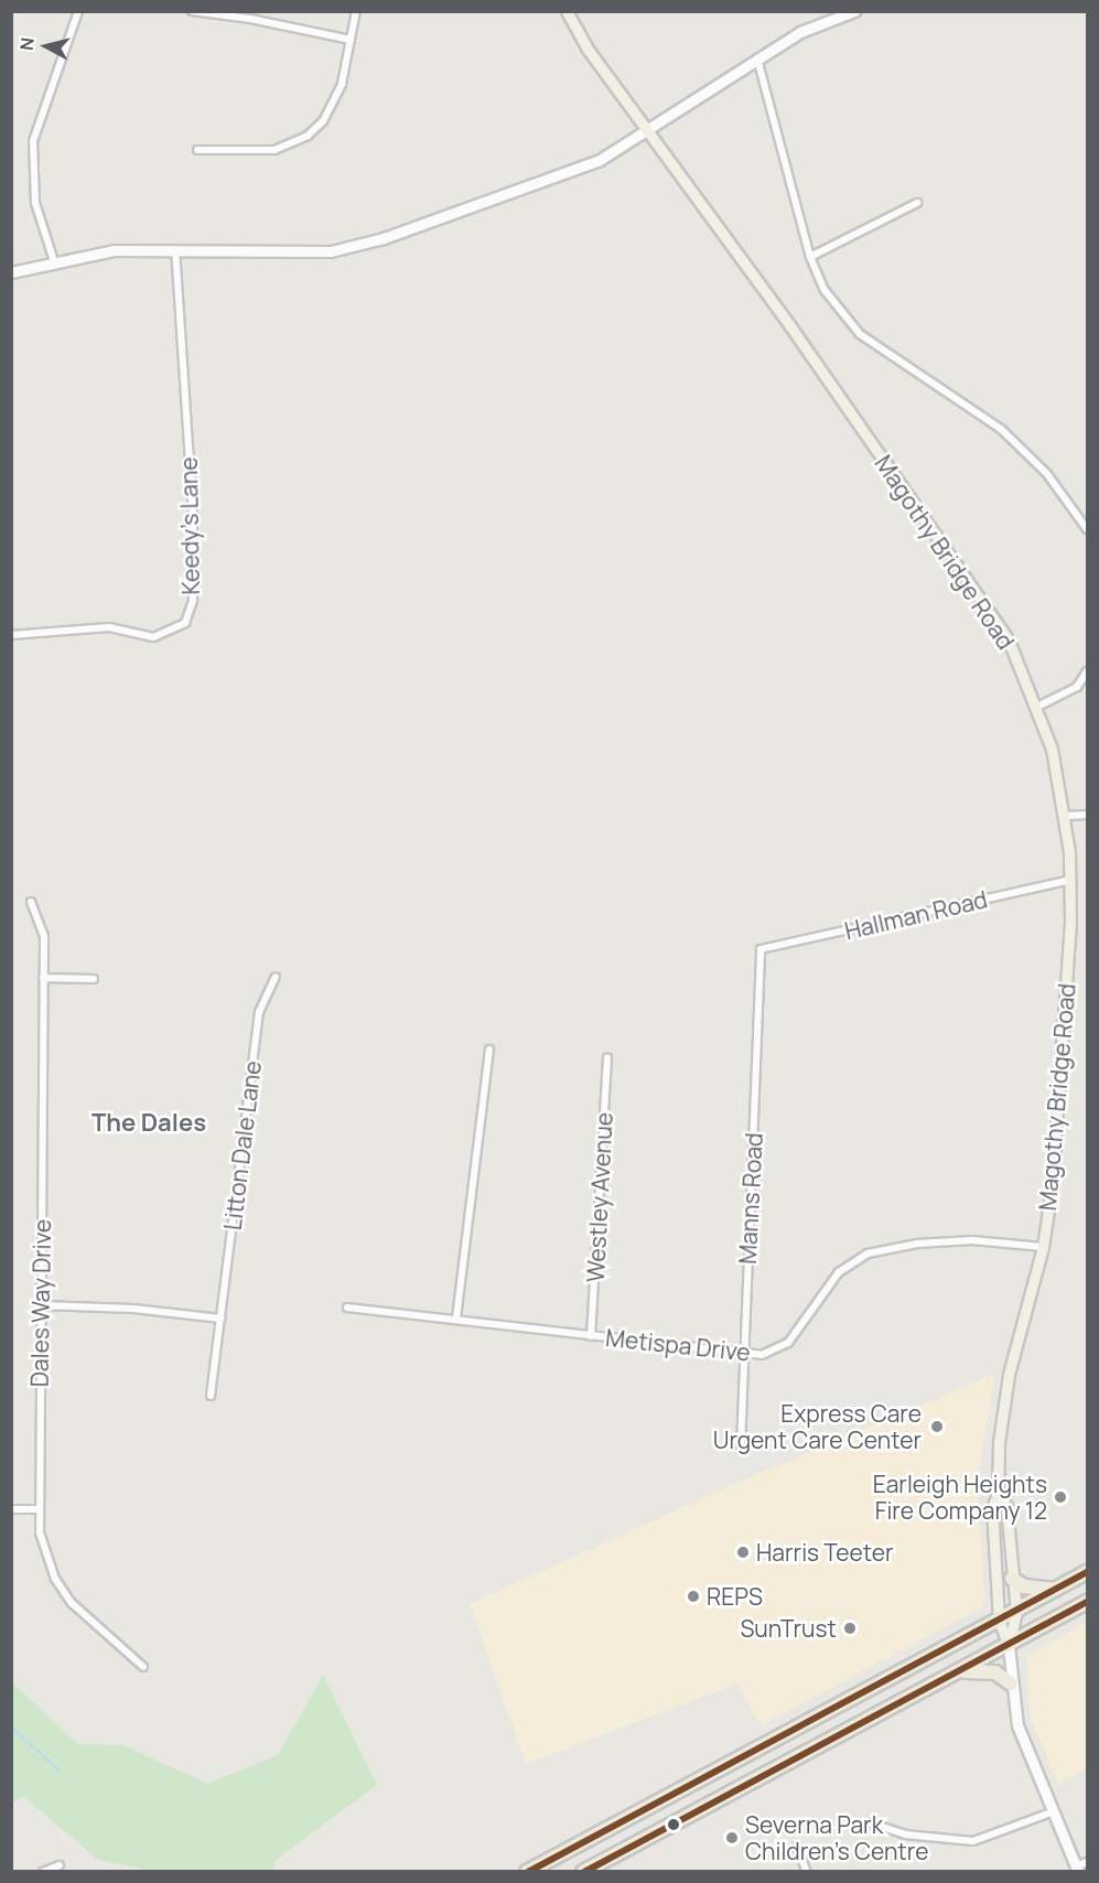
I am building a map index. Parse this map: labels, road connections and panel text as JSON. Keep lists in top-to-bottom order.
{
  "streets": {
    "main road": ["Magothy Bridge Road"],
    "street": [
      "Keedy's Lane",
      "Hallman Road",
      "Litton Dale Lane",
      "Westley Avenue",
      "Manns Road",
      "Dales Way Drive",
      "Metispa Drive"
    ]
  },
  "crossings": [
    ["Magothy Bridge Road", "Hallman Road"],
    ["Magothy Bridge Road", "Metispa Drive"],
    ["Hallman Road", "Manns Road"],
    ["Westley Avenue", "Metispa Drive"],
    ["Manns Road", "Metispa Drive"]
  ],
  "districts": ["The Dales"],
  "places": [
    "Express Care Urgent Care Center",
    "Earleigh Heights Fire Company 12",
    "Harris Teeter",
    "REPS",
    "SunTrust",
    "Severna Park Children's Centre"
  ],
  "north": "left"
}
